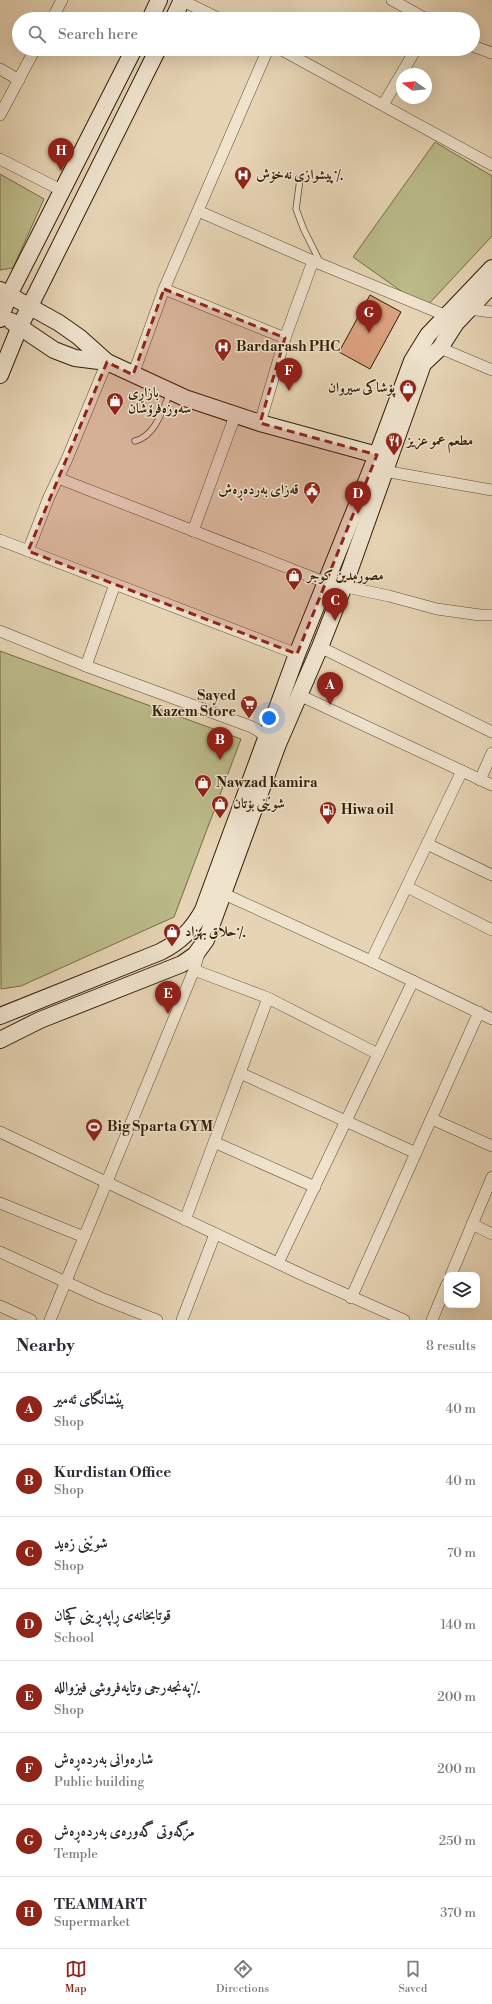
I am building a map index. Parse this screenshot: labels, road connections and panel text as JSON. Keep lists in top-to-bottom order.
{
  "places": {
    "hospital": ["پیشوازی نەخۆش٪", "Bardarash PHC"],
    "shop": [
      "پۆشاکی سیروان",
      "بازاڕی سەوزەفرۆشان",
      "مصورمدین كوجر",
      "Nawzad kamira",
      "شوێنی بۆتان",
      "حلاق بهزاد٪"
    ],
    "restaurant": ["مطعم عمو عزيز"],
    "public building": ["قەزای بەردەڕەش"],
    "supermarket": ["Sayed Kazem Store"],
    "fuel station": ["Hiwa oil"],
    "sports": ["Big Sparta GYM"]
  },
  "north": "left",
  "page": {
    "search": "Search here",
    "pins": [
      "H",
      "G",
      "F",
      "D",
      "C",
      "A",
      "B",
      "E"
    ],
    "heading": ["Nearby", "8 results"],
    "list": [
      {
        "mark": "A",
        "name": "پێشانگای ئەمیر",
        "note": "Shop",
        "value": "40 m"
      },
      {
        "mark": "B",
        "name": "Kurdistan Office",
        "note": "Shop",
        "value": "40 m"
      },
      {
        "mark": "C",
        "name": "شوێنی زەید",
        "note": "Shop",
        "value": "70 m"
      },
      {
        "mark": "D",
        "name": "قوتابخانەی ڕاپەڕینی کچان",
        "note": "School",
        "value": "140 m"
      },
      {
        "mark": "E",
        "name": "پەنجەرجی وتایەفروشی فیزواللە٪",
        "note": "Shop",
        "value": "200 m"
      },
      {
        "mark": "F",
        "name": "شارەوانی بەردەڕەش",
        "note": "Public building",
        "value": "200 m"
      },
      {
        "mark": "G",
        "name": "مزگەوتی گەورەی بەردەڕەش",
        "note": "Temple",
        "value": "250 m"
      },
      {
        "mark": "H",
        "name": "TEAMMART",
        "note": "Supermarket",
        "value": "370 m"
      }
    ],
    "nav": ["Map", "Directions", "Saved"]
  }
}
